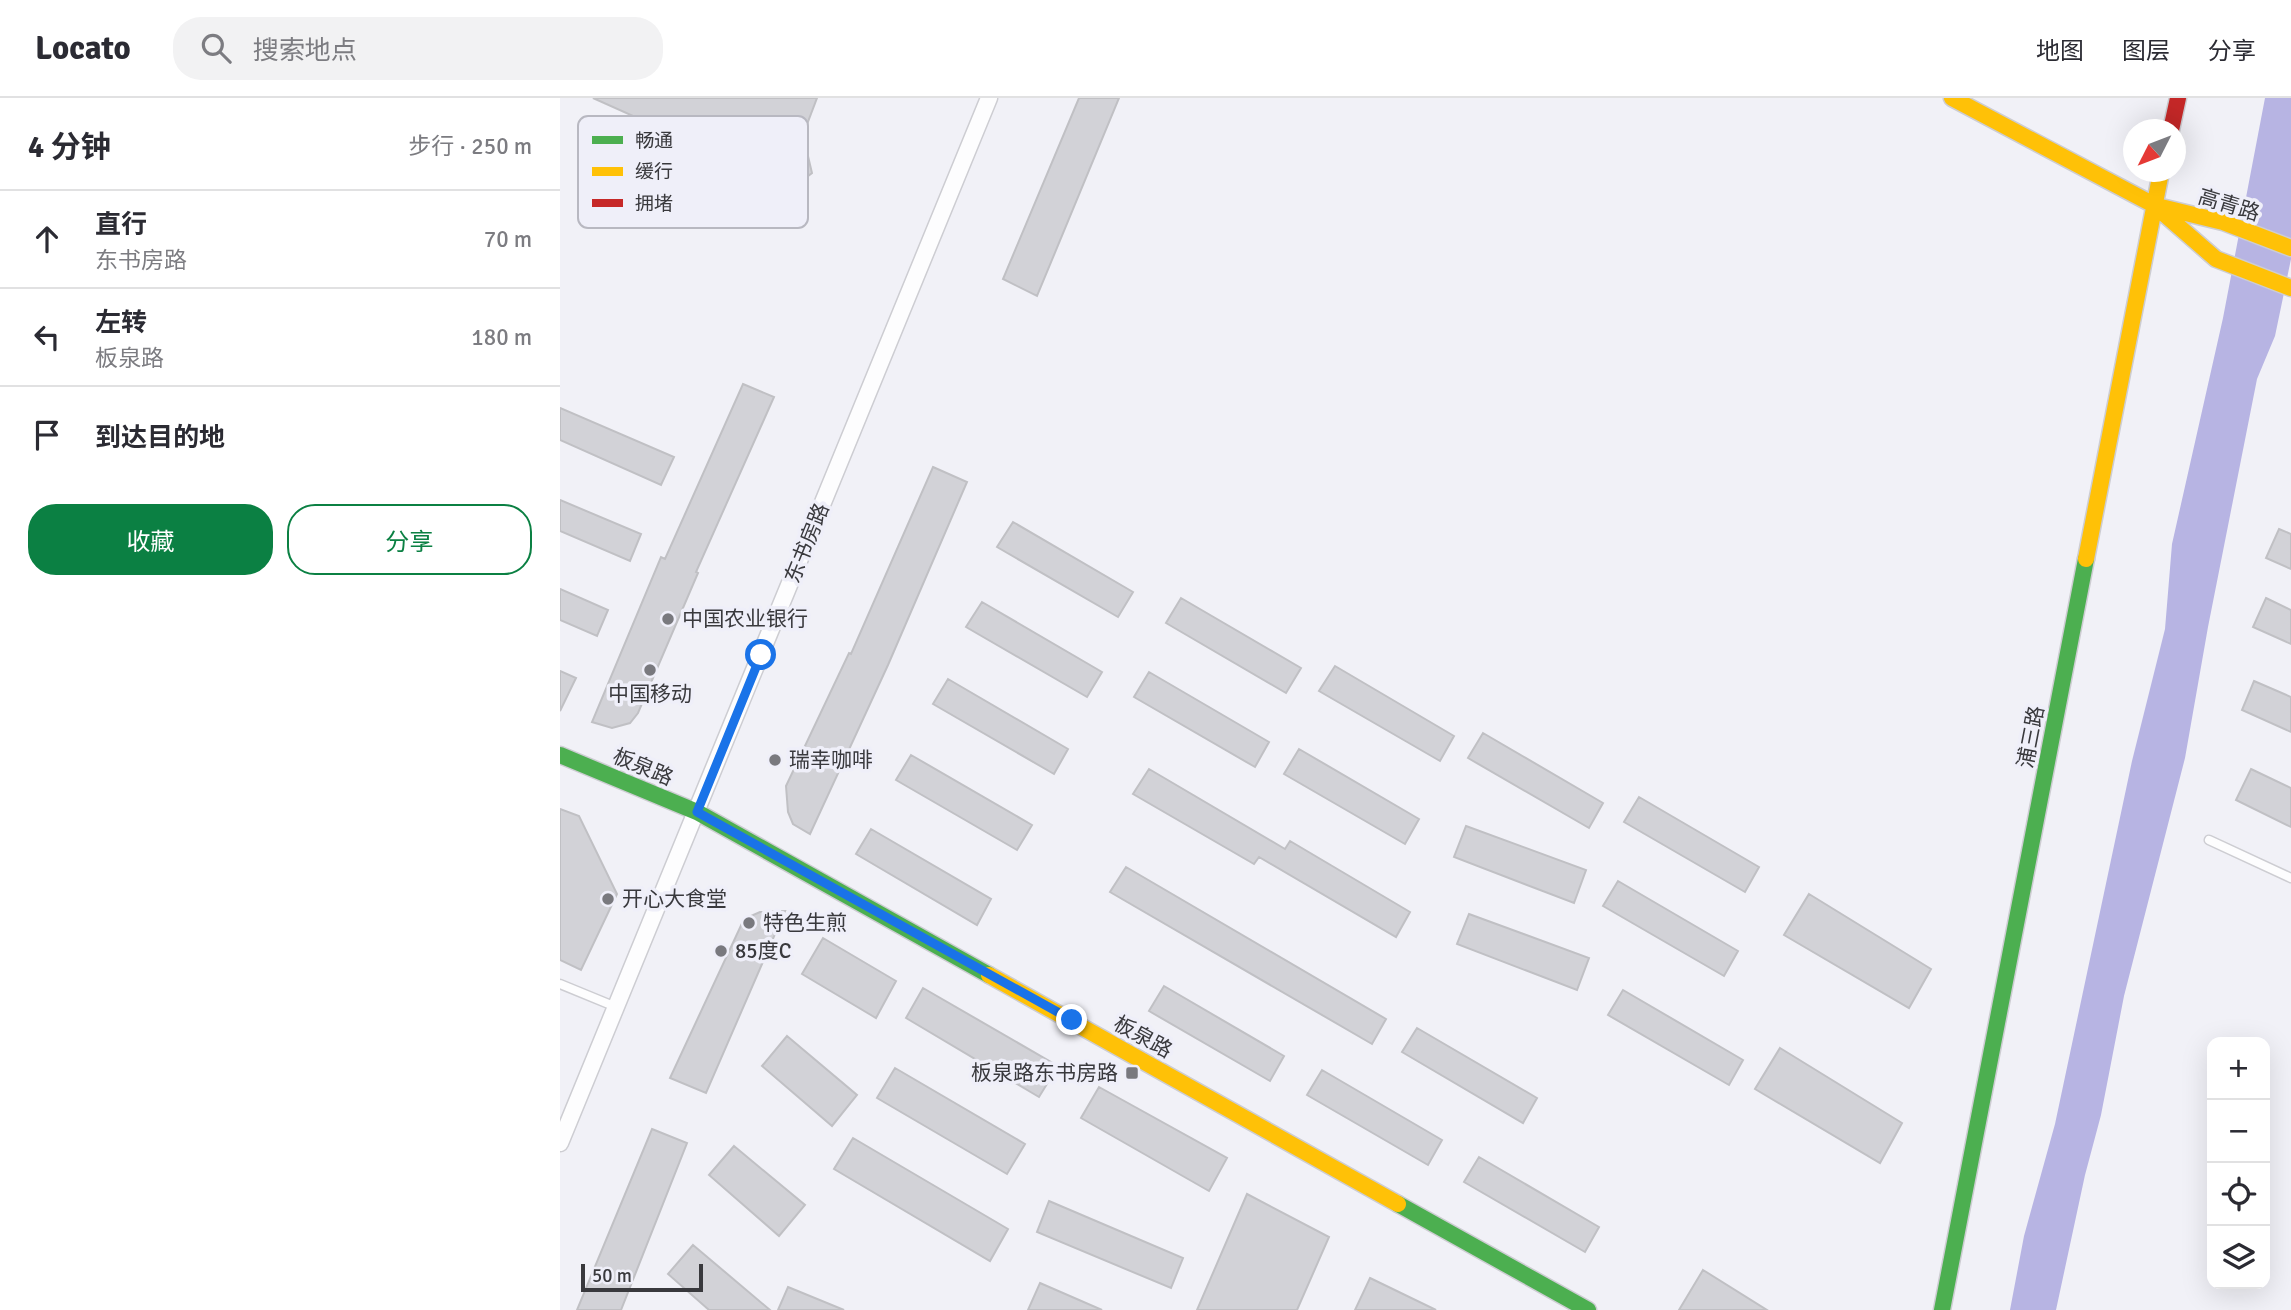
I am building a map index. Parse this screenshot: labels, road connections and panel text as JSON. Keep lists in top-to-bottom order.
{
  "streets": {
    "main road": ["高青路", "浦三路", "板泉路"],
    "street": ["东书房路"]
  },
  "crossings": [
    ["高青路", "浦三路"],
    ["东书房路", "板泉路"]
  ],
  "places": {
    "other": [
      "中国农业银行",
      "中国移动",
      "瑞幸咖啡",
      "开心大食堂",
      "特色生煎",
      "85度C"
    ],
    "transit": ["板泉路东书房路"]
  },
  "legend": ["畅通", "缓行", "拥堵"],
  "scale_bar": "50 m",
  "north": "bottom left",
  "page": {
    "header": "Locato",
    "search": "搜索地点",
    "nav": ["地图", "图层", "分享"],
    "heading": ["4 分钟", "步行 · 250 m"],
    "list": [
      ["直行", "东书房路", "70 m"],
      ["左转", "板泉路", "180 m"],
      "到达目的地"
    ],
    "buttons": ["收藏", "分享"],
    "map_buttons": ["+", "−"],
    "scale": "50 m"
  }
}
